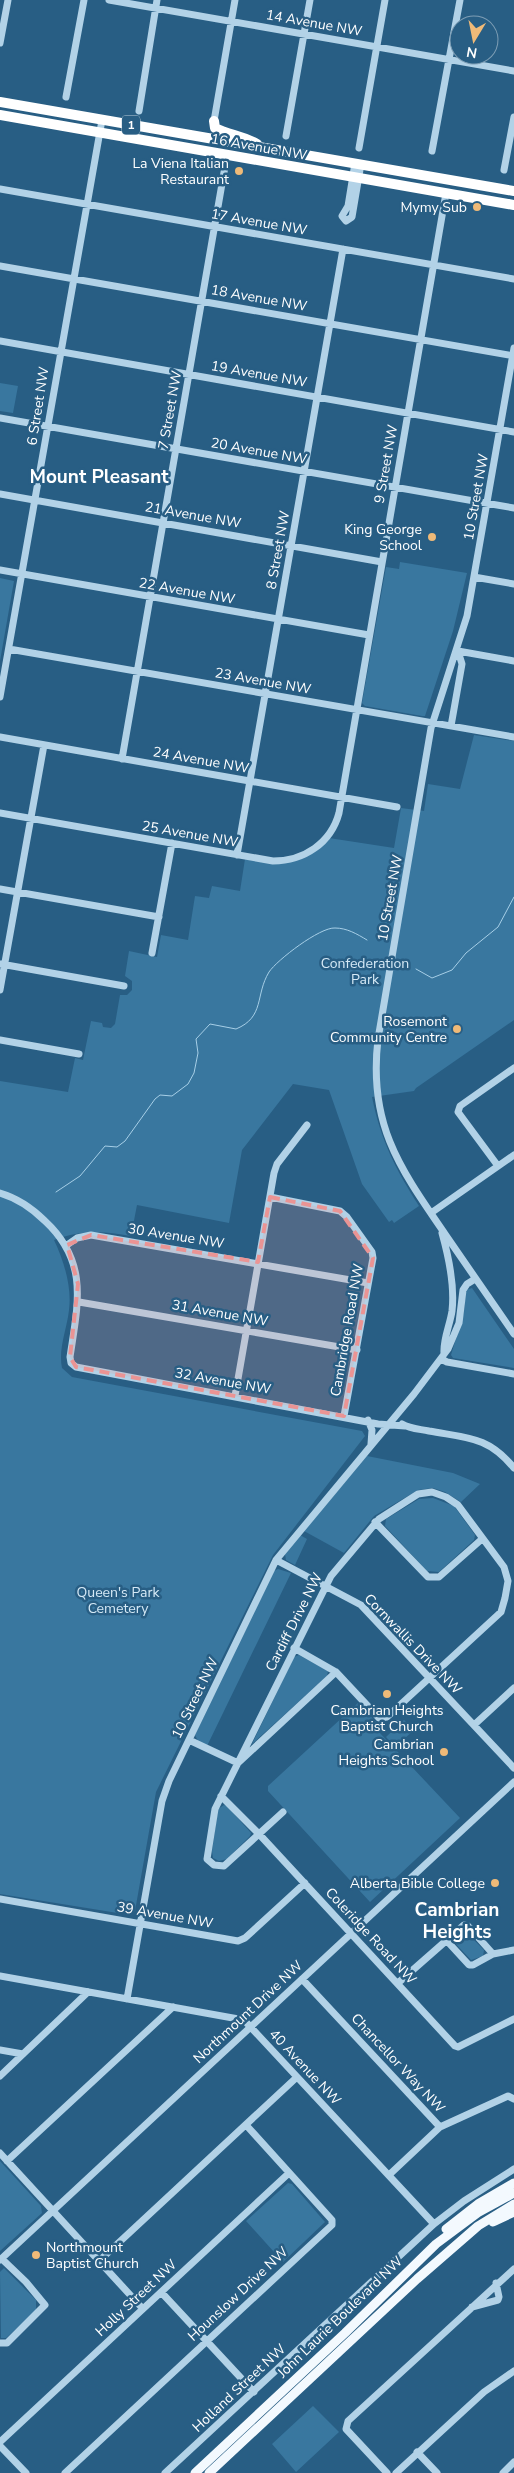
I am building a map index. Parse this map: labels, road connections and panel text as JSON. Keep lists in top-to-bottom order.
{
  "streets": {
    "highway": ["1", "16 Avenue NW"],
    "main road": ["John Laurie Boulevard NW"],
    "street": [
      "14 Avenue NW",
      "17 Avenue NW",
      "18 Avenue NW",
      "19 Avenue NW",
      "6 Street NW",
      "7 Street NW",
      "20 Avenue NW",
      "9 Street NW",
      "10 Street NW",
      "21 Avenue NW",
      "8 Street NW",
      "22 Avenue NW",
      "23 Avenue NW",
      "24 Avenue NW",
      "25 Avenue NW",
      "30 Avenue NW",
      "31 Avenue NW",
      "Cambridge Road NW",
      "32 Avenue NW",
      "Cardiff Drive NW",
      "Cornwallis Drive NW",
      "39 Avenue NW",
      "Coleridge Road NW",
      "Northmount Drive NW",
      "Chancellor Way NW",
      "40 Avenue NW",
      "Hounslow Drive NW",
      "Holly Street NW",
      "Holland Street NW"
    ]
  },
  "crossings": [
    ["16 Avenue NW", "6 Street NW"],
    ["16 Avenue NW", "7 Street NW"],
    ["16 Avenue NW", "9 Street NW"],
    ["17 Avenue NW", "6 Street NW"],
    ["17 Avenue NW", "7 Street NW"],
    ["17 Avenue NW", "9 Street NW"],
    ["17 Avenue NW", "8 Street NW"],
    ["18 Avenue NW", "6 Street NW"],
    ["18 Avenue NW", "7 Street NW"],
    ["18 Avenue NW", "9 Street NW"],
    ["18 Avenue NW", "10 Street NW"],
    ["18 Avenue NW", "8 Street NW"],
    ["19 Avenue NW", "6 Street NW"],
    ["19 Avenue NW", "7 Street NW"],
    ["19 Avenue NW", "9 Street NW"],
    ["19 Avenue NW", "10 Street NW"],
    ["19 Avenue NW", "8 Street NW"],
    ["6 Street NW", "20 Avenue NW"],
    ["6 Street NW", "21 Avenue NW"],
    ["6 Street NW", "22 Avenue NW"],
    ["6 Street NW", "23 Avenue NW"],
    ["7 Street NW", "20 Avenue NW"],
    ["7 Street NW", "21 Avenue NW"],
    ["7 Street NW", "22 Avenue NW"],
    ["7 Street NW", "23 Avenue NW"],
    ["7 Street NW", "24 Avenue NW"],
    ["20 Avenue NW", "9 Street NW"],
    ["20 Avenue NW", "10 Street NW"],
    ["20 Avenue NW", "8 Street NW"],
    ["9 Street NW", "21 Avenue NW"],
    ["9 Street NW", "22 Avenue NW"],
    ["9 Street NW", "23 Avenue NW"],
    ["9 Street NW", "24 Avenue NW"],
    ["9 Street NW", "25 Avenue NW"],
    ["10 Street NW", "23 Avenue NW"],
    ["10 Street NW", "32 Avenue NW"],
    ["10 Street NW", "Cornwallis Drive NW"],
    ["10 Street NW", "39 Avenue NW"],
    ["10 Street NW", "40 Avenue NW"],
    ["21 Avenue NW", "8 Street NW"],
    ["8 Street NW", "22 Avenue NW"],
    ["8 Street NW", "23 Avenue NW"],
    ["8 Street NW", "24 Avenue NW"],
    ["8 Street NW", "25 Avenue NW"],
    ["24 Avenue NW", "25 Avenue NW"],
    ["30 Avenue NW", "Cambridge Road NW"],
    ["31 Avenue NW", "Cambridge Road NW"],
    ["31 Avenue NW", "32 Avenue NW"],
    ["Cambridge Road NW", "32 Avenue NW"],
    ["Cardiff Drive NW", "Cornwallis Drive NW"],
    ["Cardiff Drive NW", "Coleridge Road NW"],
    ["39 Avenue NW", "Coleridge Road NW"],
    ["Coleridge Road NW", "Northmount Drive NW"],
    ["Northmount Drive NW", "Chancellor Way NW"],
    ["Northmount Drive NW", "40 Avenue NW"],
    ["40 Avenue NW", "Holland Street NW"],
    ["Hounslow Drive NW", "Holly Street NW"]
  ],
  "districts": ["Mount Pleasant", "Cambrian Heights"],
  "parks": ["Confederation Park", "Queen's Park Cemetery"],
  "places": [
    "La Viena Italian Restaurant",
    "Mymy Sub",
    "King George School",
    "Rosemont Community Centre",
    "Cambrian Heights Baptist Church",
    "Cambrian Heights School",
    "Alberta Bible College",
    "Northmount Baptist Church"
  ],
  "north": "bottom"
}
